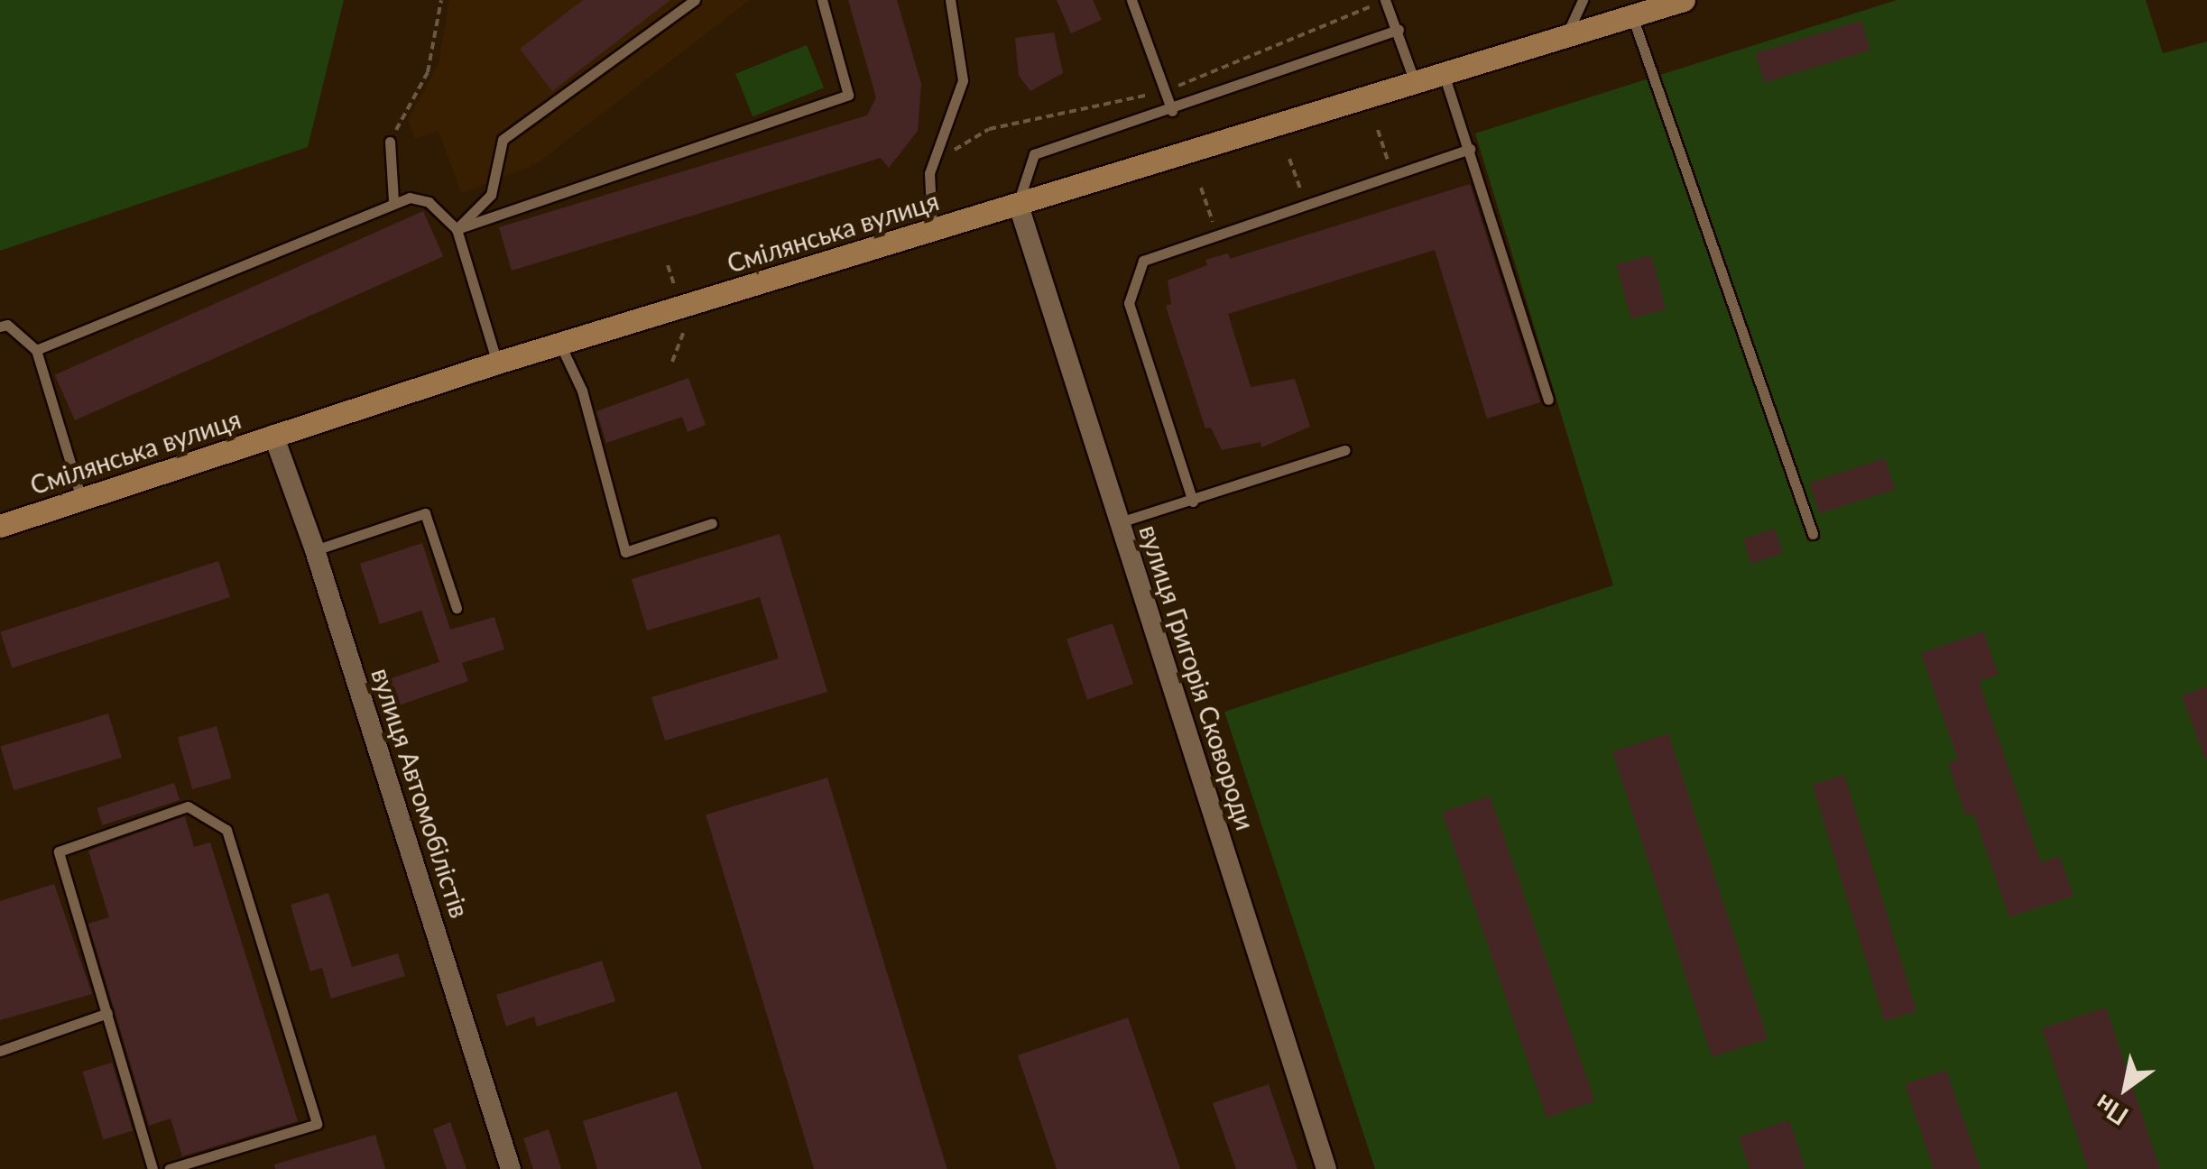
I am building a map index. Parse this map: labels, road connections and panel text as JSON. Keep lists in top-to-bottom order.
{
  "streets": {
    "main road": ["Смілянська вулиця"],
    "street": ["вулиця Григорія Сковороди", "вулиця Автомобілістів"]
  },
  "crossings": [
    ["Смілянська вулиця", "вулиця Григорія Сковороди"],
    ["Смілянська вулиця", "вулиця Автомобілістів"]
  ],
  "north": "bottom left"
}
